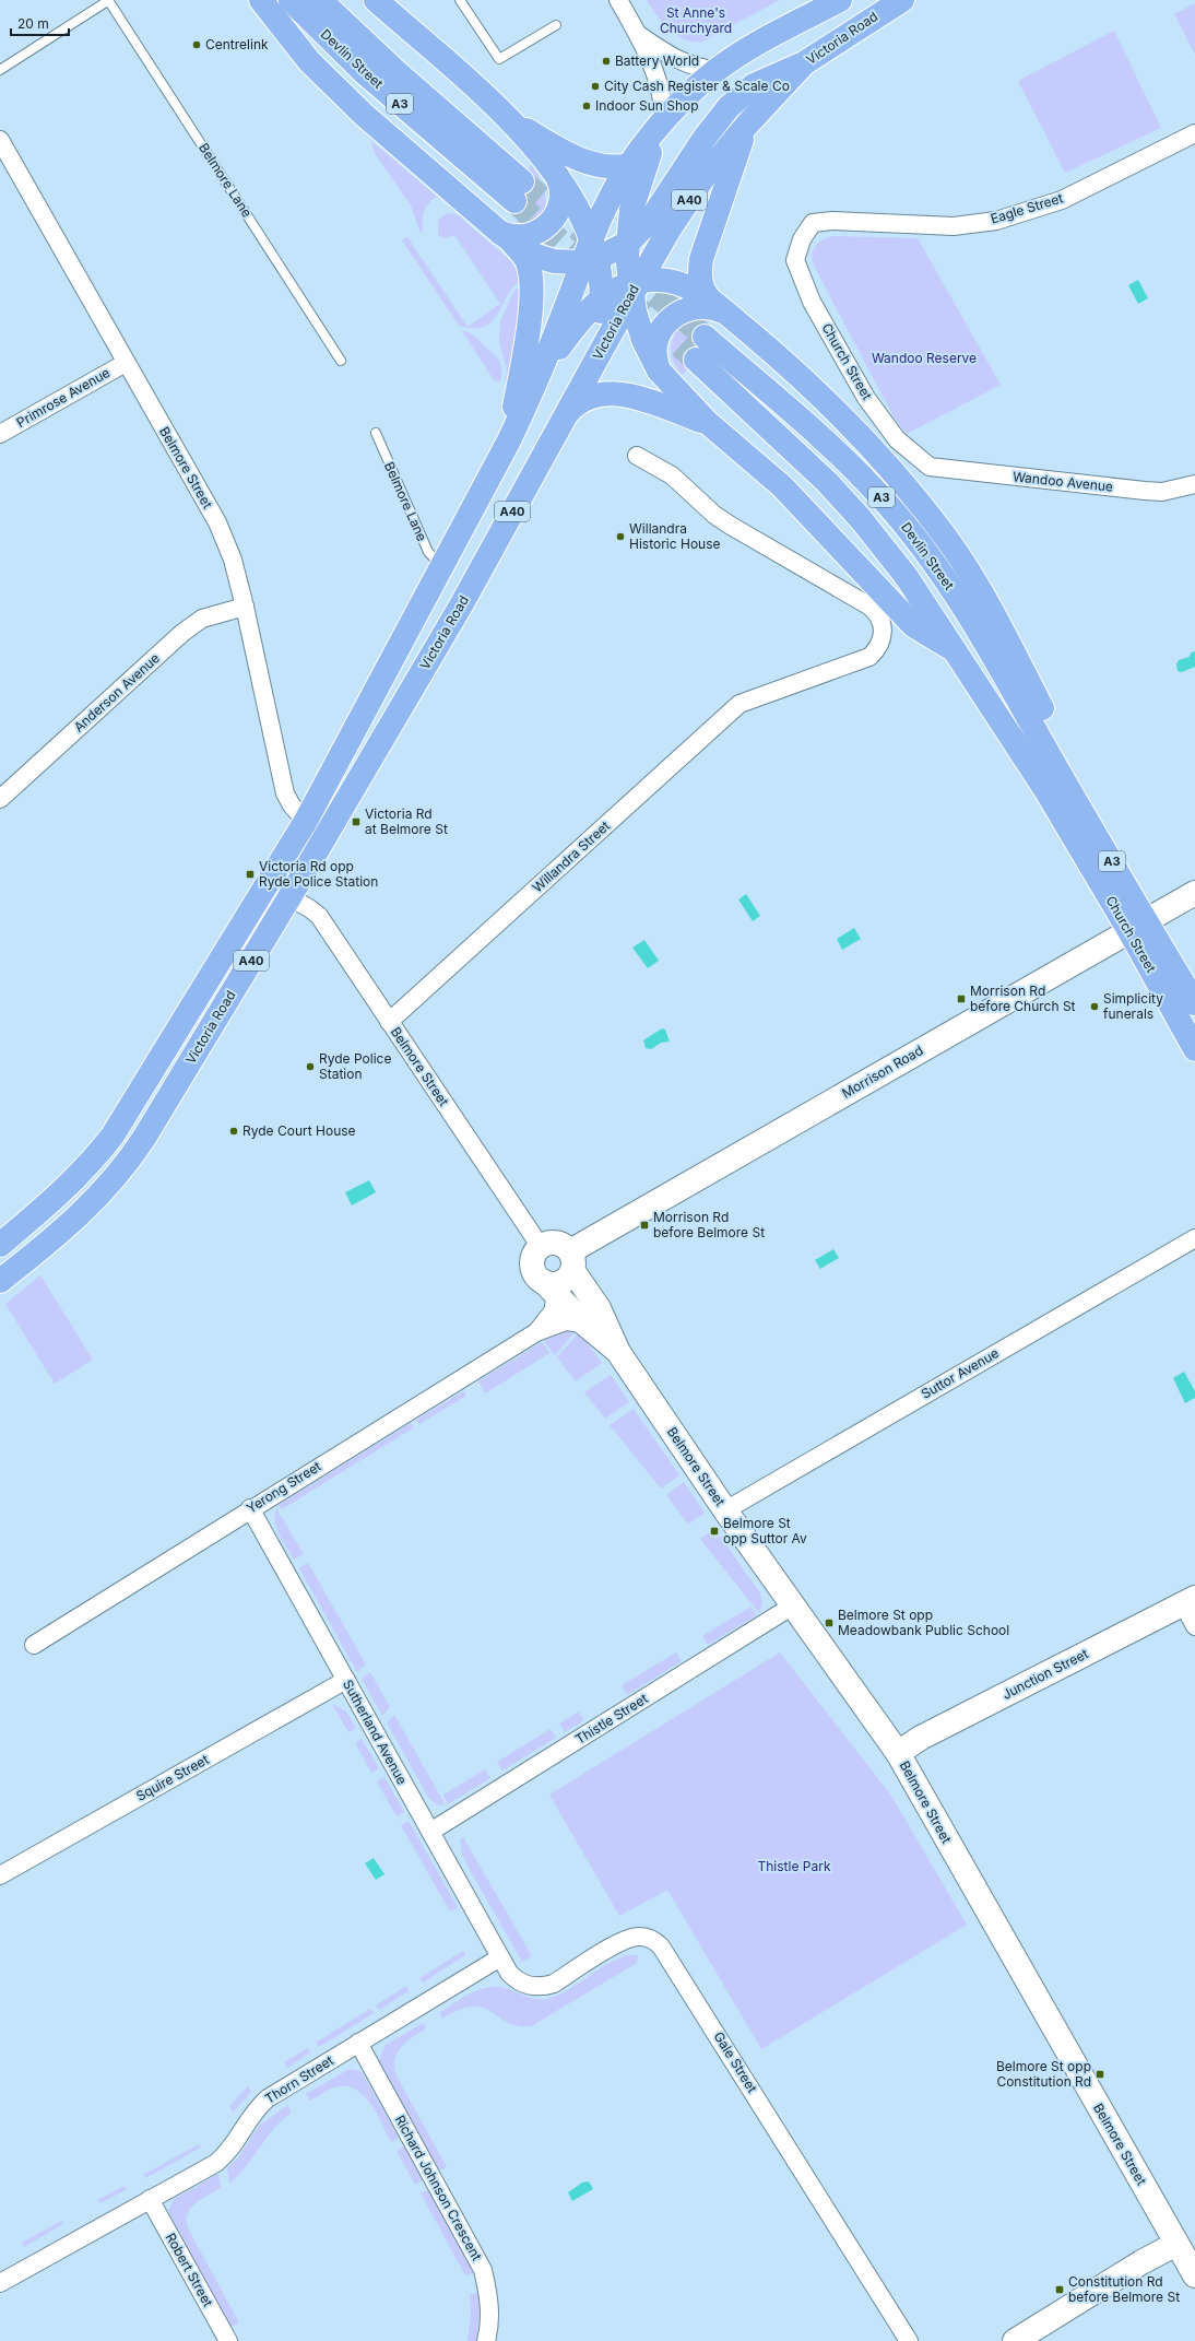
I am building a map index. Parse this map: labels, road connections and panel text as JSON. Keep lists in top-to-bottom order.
{
  "streets": {
    "highway": [
      "Victoria Road",
      "Devlin Street",
      "A3",
      "A40",
      "Church Street"
    ],
    "street": [
      "Eagle Street",
      "Primrose Avenue",
      "Belmore Street",
      "Wandoo Avenue",
      "Anderson Avenue",
      "Willandra Street",
      "Morrison Road",
      "Suttor Avenue",
      "Yerong Street",
      "Junction Street",
      "Thistle Street",
      "Sutherland Avenue",
      "Squire Street",
      "Gale Street",
      "Thorn Street",
      "Richard Johnson Crescent",
      "Robert Street"
    ],
    "lane": ["Belmore Lane"]
  },
  "crossings": [
    ["Victoria Road", "Belmore Lane"],
    ["Victoria Road", "Belmore Street"],
    ["Devlin Street", "A3"],
    ["Devlin Street", "Church Street"],
    ["A3", "Church Street"],
    ["Eagle Street", "Church Street"],
    ["Church Street", "Wandoo Avenue"],
    ["Church Street", "Morrison Road"],
    ["Primrose Avenue", "Belmore Street"],
    ["Belmore Street", "Anderson Avenue"],
    ["Belmore Street", "Willandra Street"],
    ["Belmore Street", "Morrison Road"],
    ["Belmore Street", "Suttor Avenue"],
    ["Belmore Street", "Yerong Street"],
    ["Belmore Street", "Junction Street"],
    ["Belmore Street", "Thistle Street"],
    ["Morrison Road", "Yerong Street"],
    ["Yerong Street", "Sutherland Avenue"],
    ["Thistle Street", "Sutherland Avenue"],
    ["Sutherland Avenue", "Squire Street"],
    ["Sutherland Avenue", "Gale Street"],
    ["Sutherland Avenue", "Thorn Street"],
    ["Gale Street", "Thorn Street"],
    ["Thorn Street", "Richard Johnson Crescent"],
    ["Thorn Street", "Robert Street"]
  ],
  "parks": ["St Anne's Churchyard", "Wandoo Reserve", "Thistle Park"],
  "places": {
    "other": [
      "Centrelink",
      "Battery World",
      "City Cash Register & Scale Co",
      "Indoor Sun Shop",
      "Willandra Historic House",
      "Simplicity funerals",
      "Ryde Police Station",
      "Ryde Court House"
    ],
    "transit": [
      "Victoria Rd at Belmore St",
      "Victoria Rd opp Ryde Police Station",
      "Morrison Rd before Church St",
      "Morrison Rd before Belmore St",
      "Belmore St opp Suttor Av",
      "Belmore St opp Meadowbank Public School",
      "Belmore St opp Constitution Rd",
      "Constitution Rd before Belmore St"
    ]
  },
  "scale_bar": "20 m"
}
